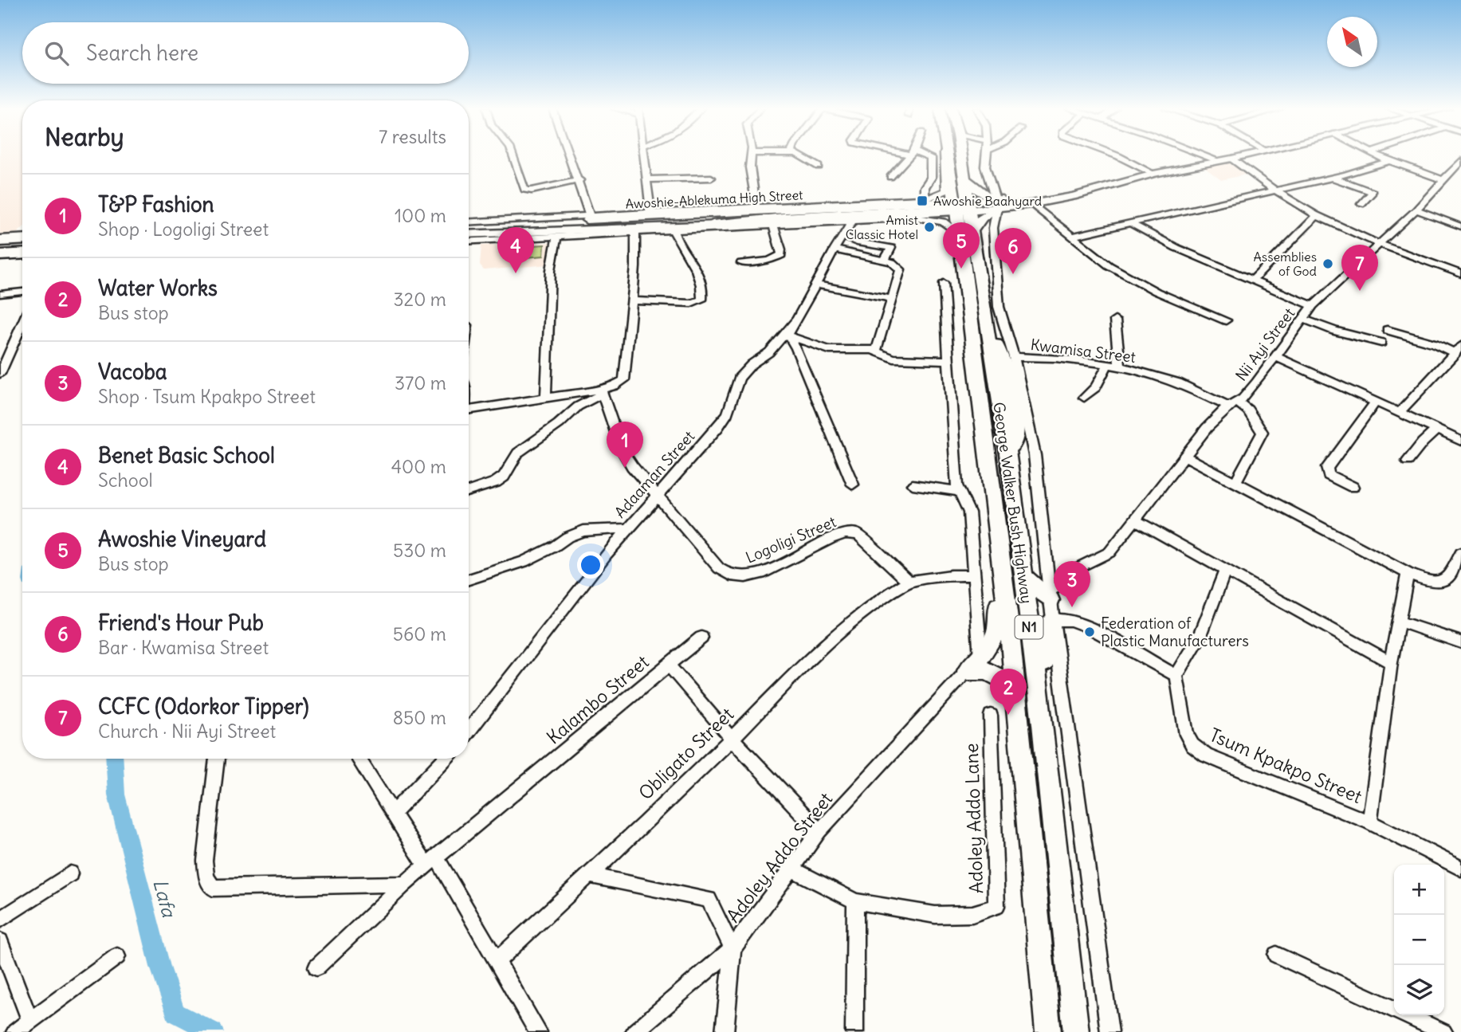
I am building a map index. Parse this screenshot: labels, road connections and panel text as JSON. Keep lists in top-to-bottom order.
{
  "streets": {
    "highway": ["George Walker Bush Highway", "N1"],
    "main road": ["Awoshie-Ablekuma High Street"],
    "street": [
      "Nii Ayi Street",
      "Kwamisa Street",
      "Adaaman Street",
      "Logoligi Street",
      "Kalambo Street",
      "Obligato Street",
      "Tsum Kpakpo Street",
      "Adoley Addo Lane",
      "Adoley Addo Street"
    ]
  },
  "crossings": [
    ["Awoshie-Ablekuma High Street", "Kwamisa Street"],
    ["Awoshie-Ablekuma High Street", "Adaaman Street"],
    ["Awoshie-Ablekuma High Street", "George Walker Bush Highway"],
    ["Nii Ayi Street", "Kwamisa Street"],
    ["Adaaman Street", "Logoligi Street"],
    ["Logoligi Street", "Obligato Street"],
    ["Kalambo Street", "Obligato Street"],
    ["Kalambo Street", "Adoley Addo Street"],
    ["Adoley Addo Lane", "Adoley Addo Street"]
  ],
  "water": ["Lafa"],
  "places": {
    "transit": ["Awoshie Baahyard"],
    "other": ["Amist Classic Hotel", "Assemblies of God", "Federation of Plastic Manufacturers"]
  },
  "north": "top left",
  "page": {
    "search": "Search here",
    "heading": ["Nearby", "7 results"],
    "list": [
      {
        "mark": "1",
        "name": "T&P Fashion",
        "note": "Shop · Logoligi Street",
        "value": "100 m"
      },
      {
        "mark": "2",
        "name": "Water Works",
        "note": "Bus stop",
        "value": "320 m"
      },
      {
        "mark": "3",
        "name": "Vacoba",
        "note": "Shop · Tsum Kpakpo Street",
        "value": "370 m"
      },
      {
        "mark": "4",
        "name": "Benet Basic School",
        "note": "School",
        "value": "400 m"
      },
      {
        "mark": "5",
        "name": "Awoshie Vineyard",
        "note": "Bus stop",
        "value": "530 m"
      },
      {
        "mark": "6",
        "name": "Friend's Hour Pub",
        "note": "Bar · Kwamisa Street",
        "value": "560 m"
      },
      {
        "mark": "7",
        "name": "CCFC (Odorkor Tipper)",
        "note": "Church · Nii Ayi Street",
        "value": "850 m"
      }
    ],
    "pins": [
      "5",
      "4",
      "6",
      "7",
      "1",
      "3",
      "2"
    ],
    "map_buttons": ["+", "−"]
  }
}
